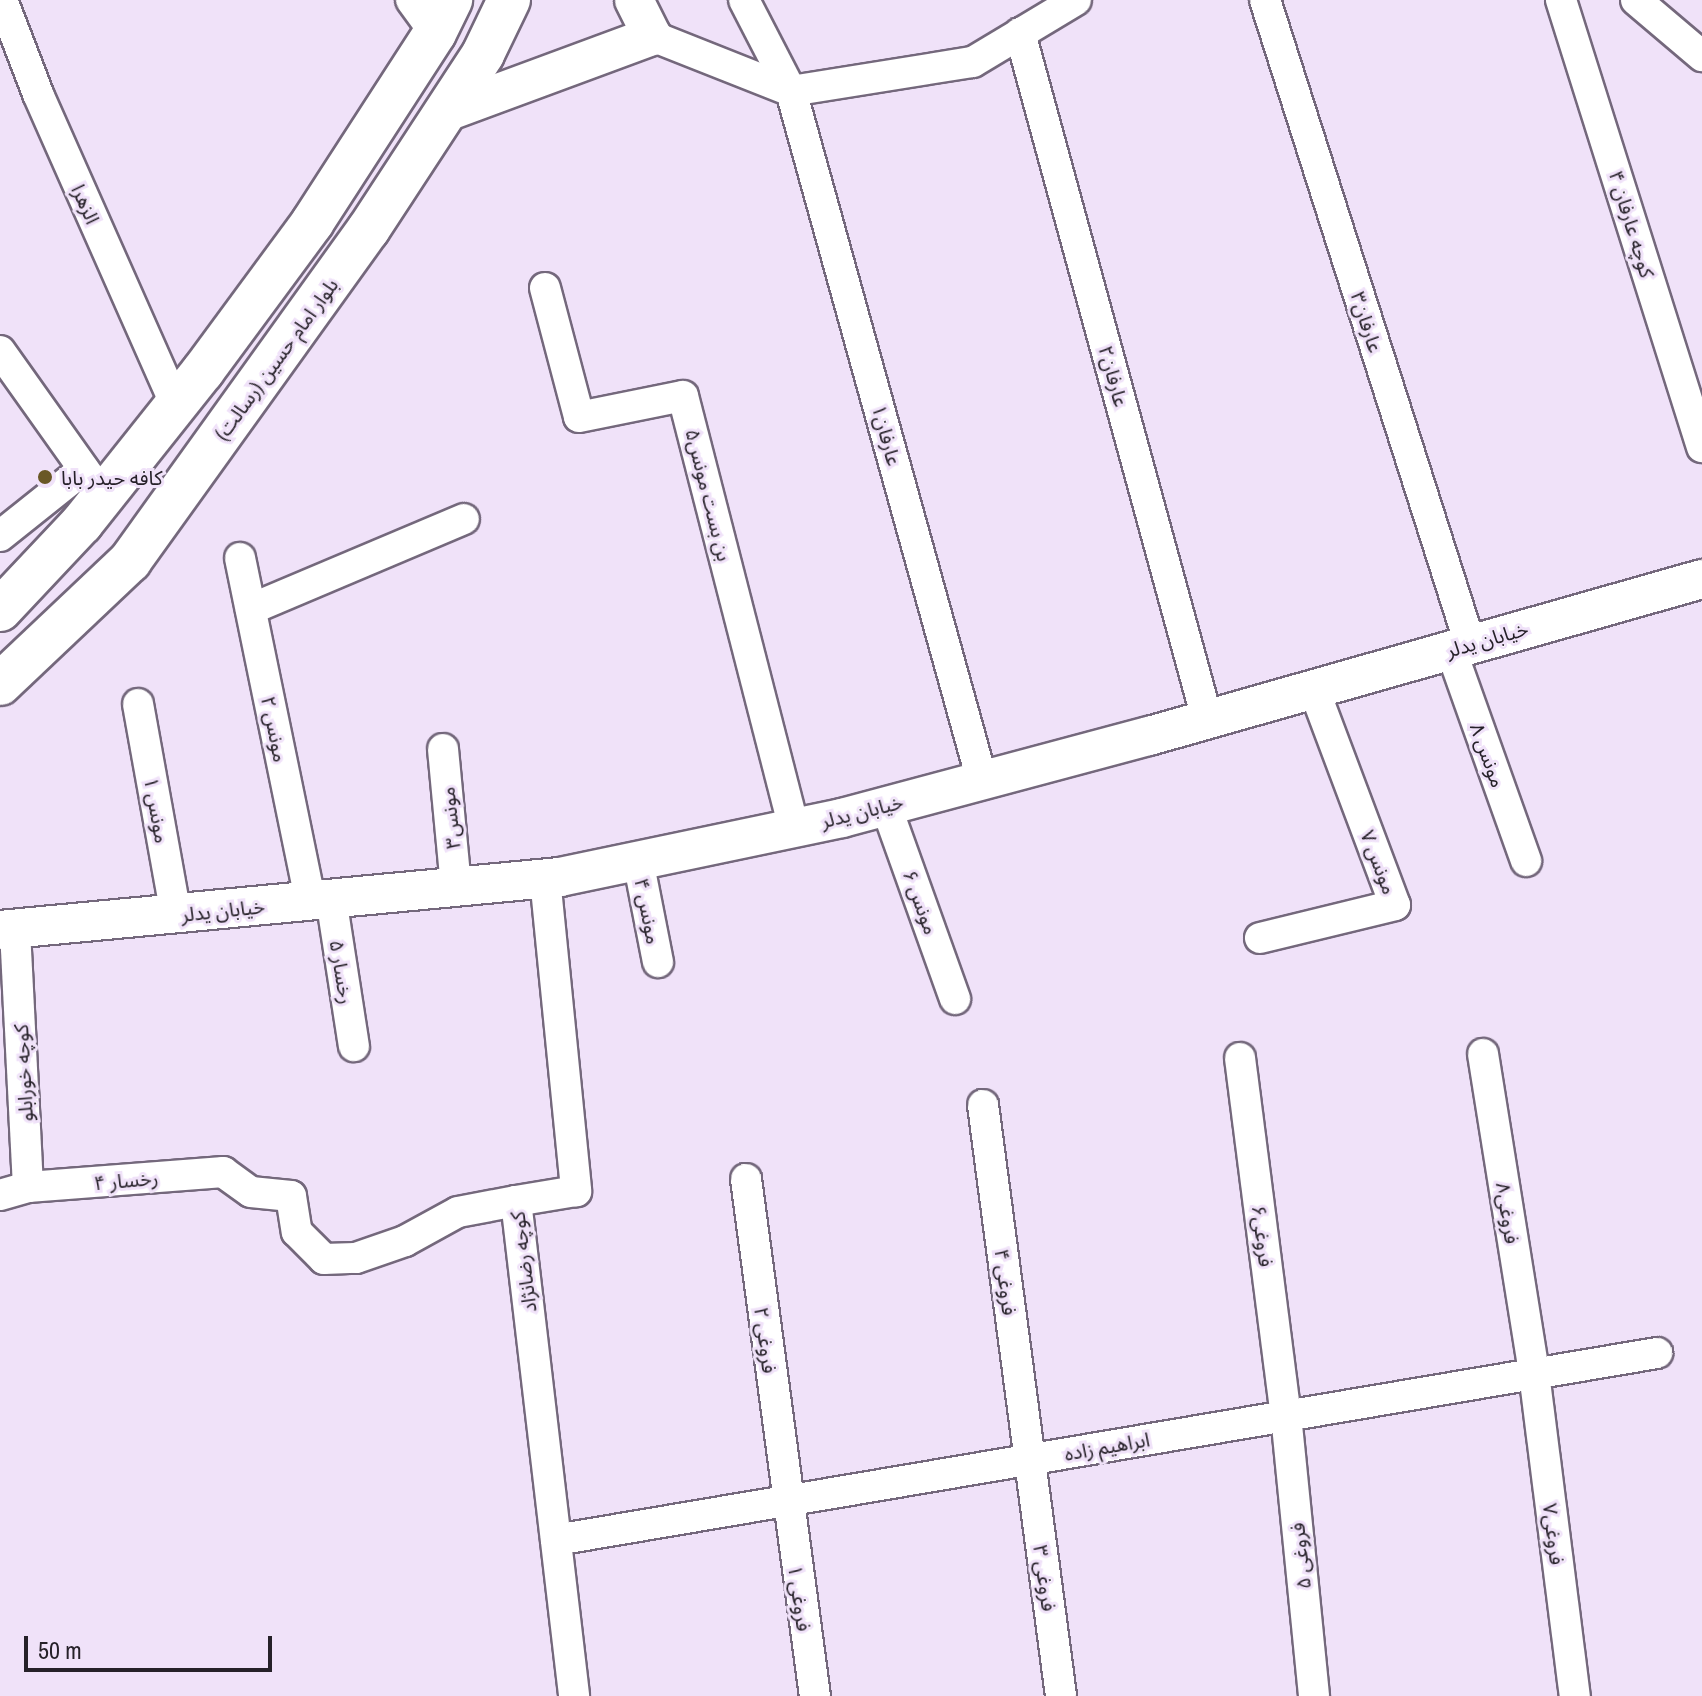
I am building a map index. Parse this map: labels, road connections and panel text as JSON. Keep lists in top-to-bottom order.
{
  "streets": {
    "main road": ["بلوار امام حسین (رسالت)"],
    "street": [
      "الزهرا",
      "کوچه عارفان ۴",
      "عارفان۳",
      "عارفان۲",
      "عارفان۱",
      "بن بست مونس۵",
      "خیابان یدلر",
      "مونس ۲",
      "مونس ۸",
      "مونس ۱",
      "مونس۳",
      "مونس ۷",
      "مونس ۶",
      "مونس ۴",
      "رخسار ۵",
      "کوچه خورابلو",
      "رخسار ۴",
      "فروغی۸",
      "فروغی۶",
      "کوچه رضانژاد",
      "فروغی ۴",
      "فروغی ۲",
      "ابراهیم زاده",
      "فروغی۷",
      "فروغی ۵",
      "فروغی ۳",
      "فروغی ۱"
    ]
  },
  "crossings": [
    ["عارفان۳", "خیابان یدلر"],
    ["عارفان۳", "مونس ۸"],
    ["عارفان۲", "خیابان یدلر"],
    ["عارفان۱", "خیابان یدلر"],
    ["بن بست مونس۵", "خیابان یدلر"],
    ["خیابان یدلر", "مونس ۲"],
    ["خیابان یدلر", "مونس ۸"],
    ["خیابان یدلر", "مونس ۱"],
    ["خیابان یدلر", "مونس۳"],
    ["خیابان یدلر", "مونس ۷"],
    ["خیابان یدلر", "مونس ۶"],
    ["خیابان یدلر", "مونس ۴"],
    ["خیابان یدلر", "رخسار ۵"],
    ["خیابان یدلر", "کوچه خورابلو"],
    ["خیابان یدلر", "کوچه رضانژاد"],
    ["مونس ۲", "رخسار ۵"],
    ["کوچه خورابلو", "رخسار ۴"],
    ["رخسار ۴", "کوچه رضانژاد"],
    ["فروغی۸", "ابراهیم زاده"],
    ["فروغی۸", "فروغی۷"],
    ["فروغی۶", "ابراهیم زاده"],
    ["فروغی۶", "فروغی ۵"],
    ["کوچه رضانژاد", "ابراهیم زاده"],
    ["فروغی ۴", "ابراهیم زاده"],
    ["فروغی ۴", "فروغی ۳"],
    ["فروغی ۲", "ابراهیم زاده"],
    ["فروغی ۲", "فروغی ۱"],
    ["ابراهیم زاده", "فروغی۷"],
    ["ابراهیم زاده", "فروغی ۵"],
    ["ابراهیم زاده", "فروغی ۳"],
    ["ابراهیم زاده", "فروغی ۱"]
  ],
  "places": ["کافه حیدر بابا"],
  "scale_bar": "50 m"
}
